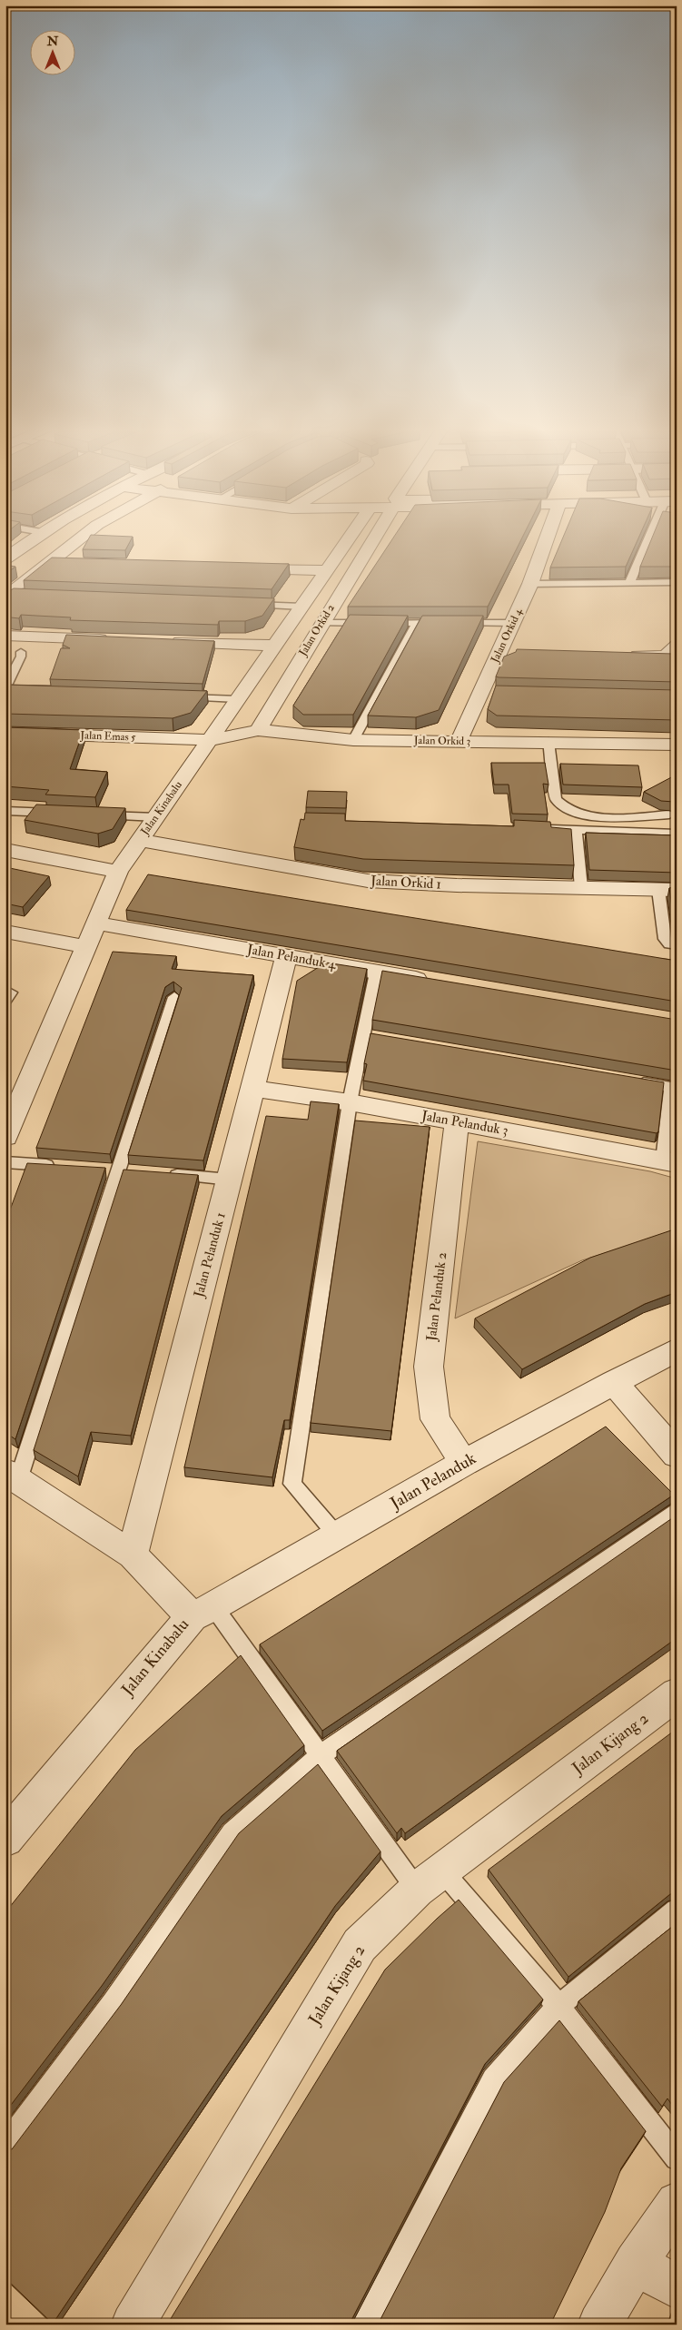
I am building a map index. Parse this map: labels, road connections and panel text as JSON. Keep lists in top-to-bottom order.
{
  "streets": {
    "street": [
      "Jalan Orkid 2",
      "Jalan Orkid 4",
      "Jalan Emas 5",
      "Jalan Orkid 3",
      "Jalan Kinabalu",
      "Jalan Orkid 1",
      "Jalan Pelanduk 4",
      "Jalan Pelanduk 3",
      "Jalan Pelanduk 1",
      "Jalan Pelanduk 2",
      "Jalan Pelanduk",
      "Jalan Kijang 2"
    ]
  },
  "crossings": [
    ["Jalan Orkid 2", "Jalan Orkid 3"],
    ["Jalan Orkid 4", "Jalan Orkid 3"],
    ["Jalan Emas 5", "Jalan Orkid 3"],
    ["Jalan Emas 5", "Jalan Kinabalu"],
    ["Jalan Orkid 3", "Jalan Kinabalu"],
    ["Jalan Kinabalu", "Jalan Orkid 1"],
    ["Jalan Kinabalu", "Jalan Pelanduk 4"],
    ["Jalan Kinabalu", "Jalan Pelanduk 1"],
    ["Jalan Kinabalu", "Jalan Pelanduk"],
    ["Jalan Pelanduk 4", "Jalan Pelanduk 1"],
    ["Jalan Pelanduk 3", "Jalan Pelanduk 1"],
    ["Jalan Pelanduk 3", "Jalan Pelanduk 2"],
    ["Jalan Pelanduk 2", "Jalan Pelanduk"]
  ],
  "north": "top"
}
